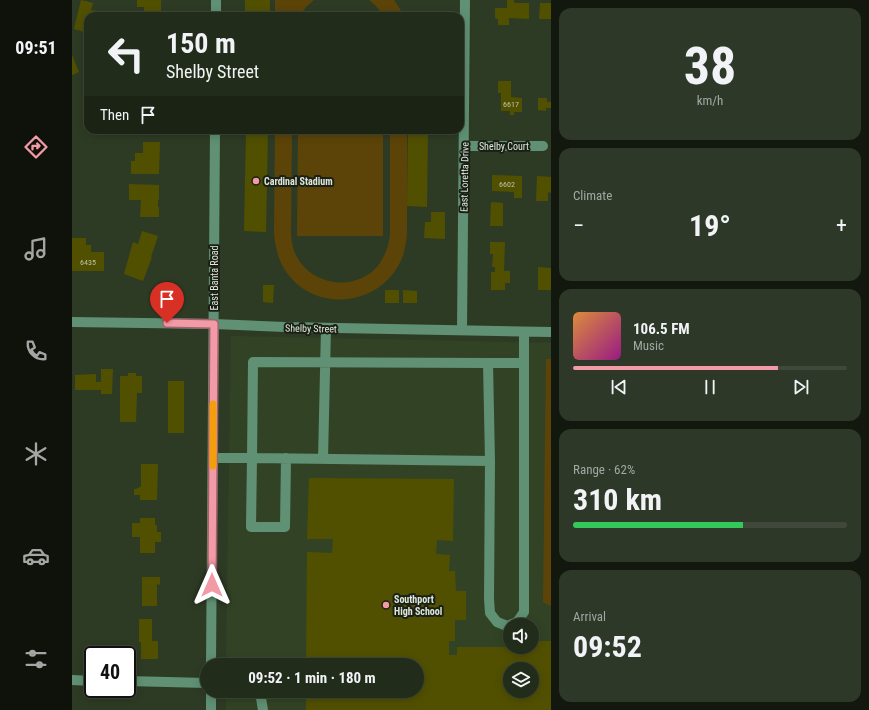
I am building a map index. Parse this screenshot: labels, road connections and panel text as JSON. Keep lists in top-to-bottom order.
{
  "streets": {
    "street": [
      "Shelby Court",
      "East Loretta Drive",
      "East Banta Road",
      "Shelby Street"
    ]
  },
  "crossings": [
    ["Shelby Court", "East Loretta Drive"],
    ["East Loretta Drive", "Shelby Street"],
    ["East Banta Road", "Shelby Street"]
  ],
  "places": ["Cardinal Stadium", "Southport High School"],
  "house_numbers": ["6617", "6602", "6435"],
  "page": {
    "tabs": "09:51",
    "tile": [
      ["38", "km/h"],
      "Climate",
      ["Range · 62%", "310 km"],
      ["Arrival", "09:52"]
    ],
    "turn": ["150 m", "Shelby Street"],
    "then": "Then",
    "heat": ["−", "19°", "+"],
    "song": ["106.5 FM", "Music"],
    "limit": "40",
    "trip": "09:52 · 1 min · 180 m"
  }
}
